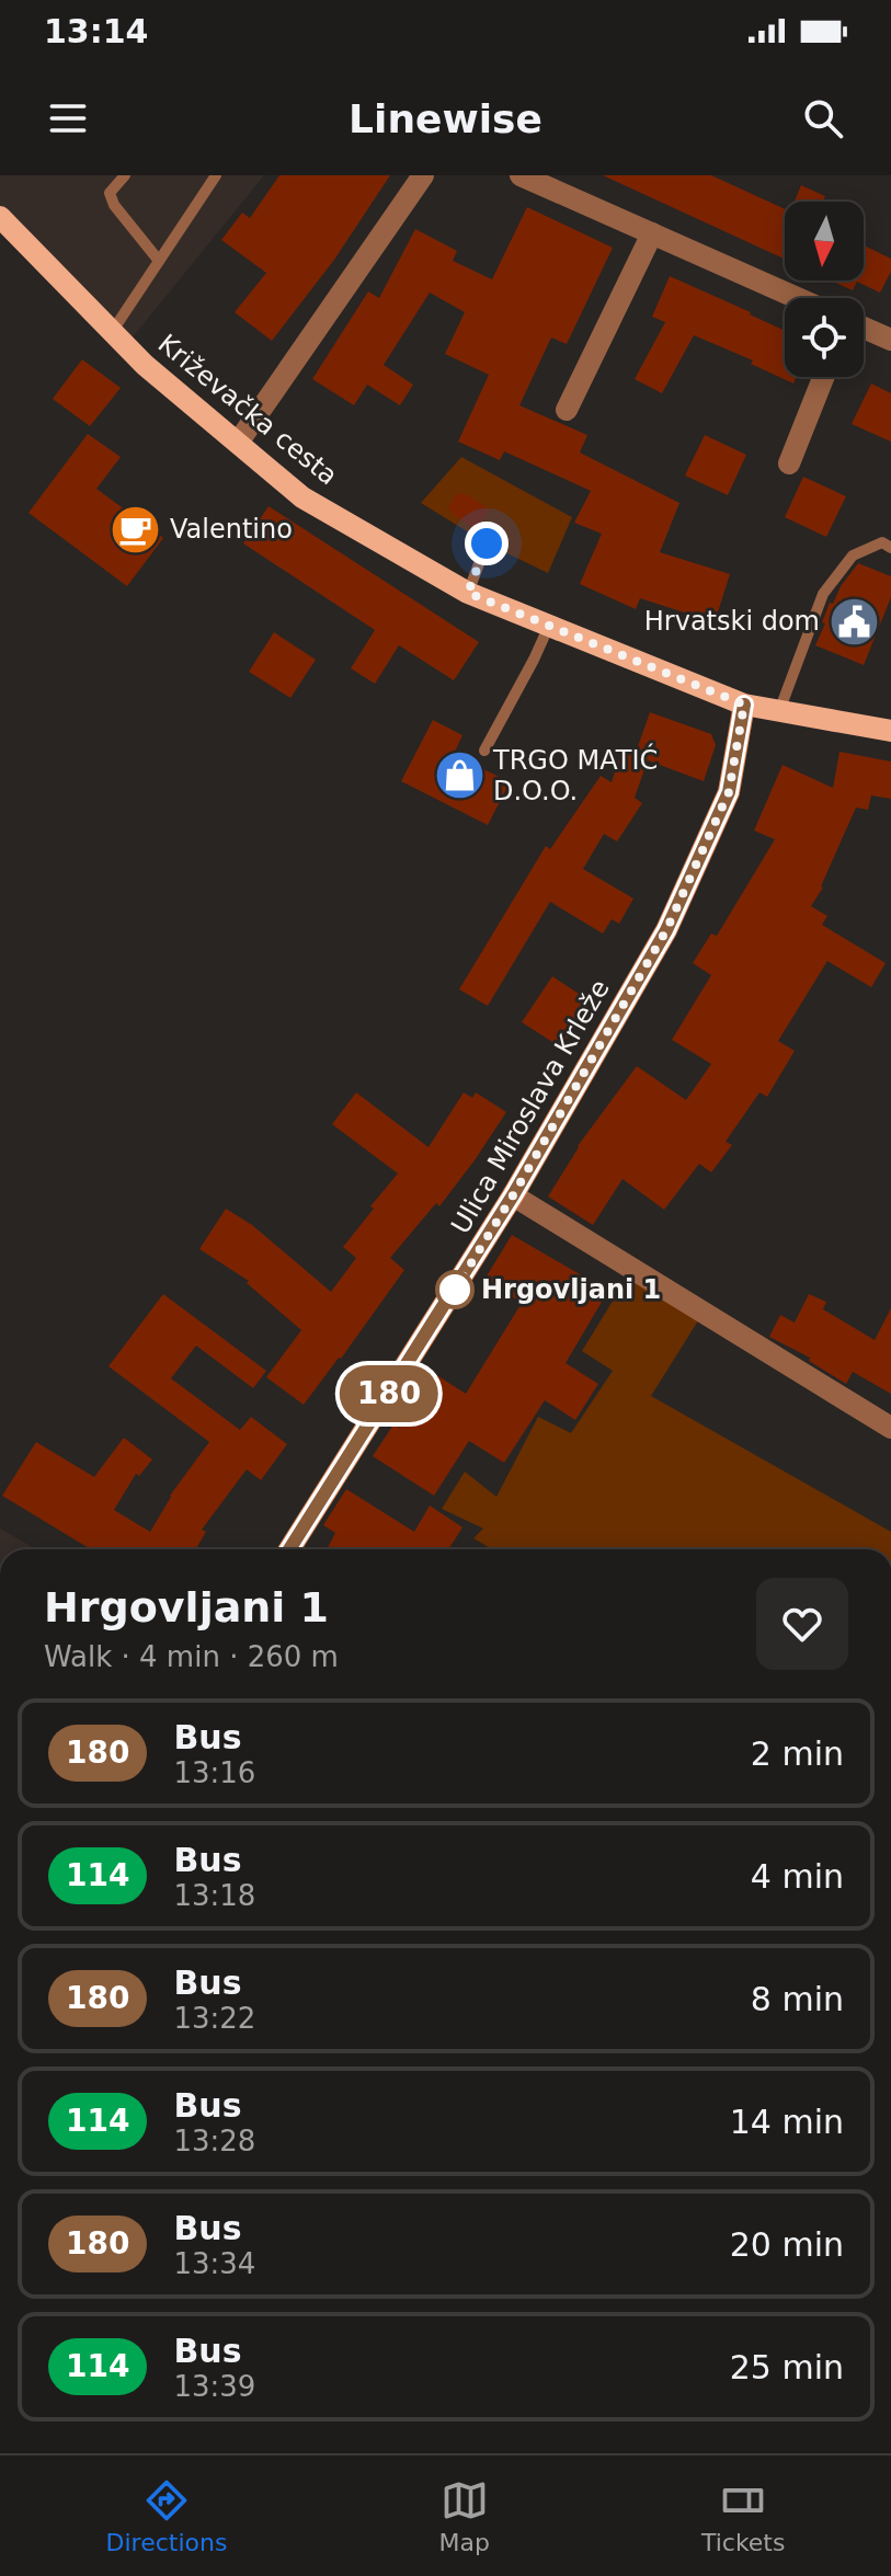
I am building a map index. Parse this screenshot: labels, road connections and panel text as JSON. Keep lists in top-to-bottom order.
{
  "streets": {
    "main road": ["Križevačka cesta", "Ulica Miroslava Krleže"]
  },
  "crossings": [
    ["Križevačka cesta", "Ulica Miroslava Krleže"]
  ],
  "places": {
    "cafe": ["Valentino"],
    "public building": ["Hrvatski dom"],
    "shop": ["TRGO MATIĆ D.O.O."],
    "other": ["Hrgovljani 1"]
  },
  "lines": ["bus line 180"],
  "north": "bottom",
  "page": {
    "status": "13:14",
    "header": "Linewise",
    "on_map": "180",
    "heading": ["Hrgovljani 1", "Walk · 4 min · 260 m"],
    "list": [
      {
        "mark": "180",
        "name": "Bus",
        "note": "13:16",
        "value": "2 min"
      },
      {
        "mark": "114",
        "name": "Bus",
        "note": "13:18",
        "value": "4 min"
      },
      {
        "mark": "180",
        "name": "Bus",
        "note": "13:22",
        "value": "8 min"
      },
      {
        "mark": "114",
        "name": "Bus",
        "note": "13:28",
        "value": "14 min"
      },
      {
        "mark": "180",
        "name": "Bus",
        "note": "13:34",
        "value": "20 min"
      },
      {
        "mark": "114",
        "name": "Bus",
        "note": "13:39",
        "value": "25 min"
      }
    ],
    "tabs": ["Directions", "Map", "Tickets"]
  }
}
